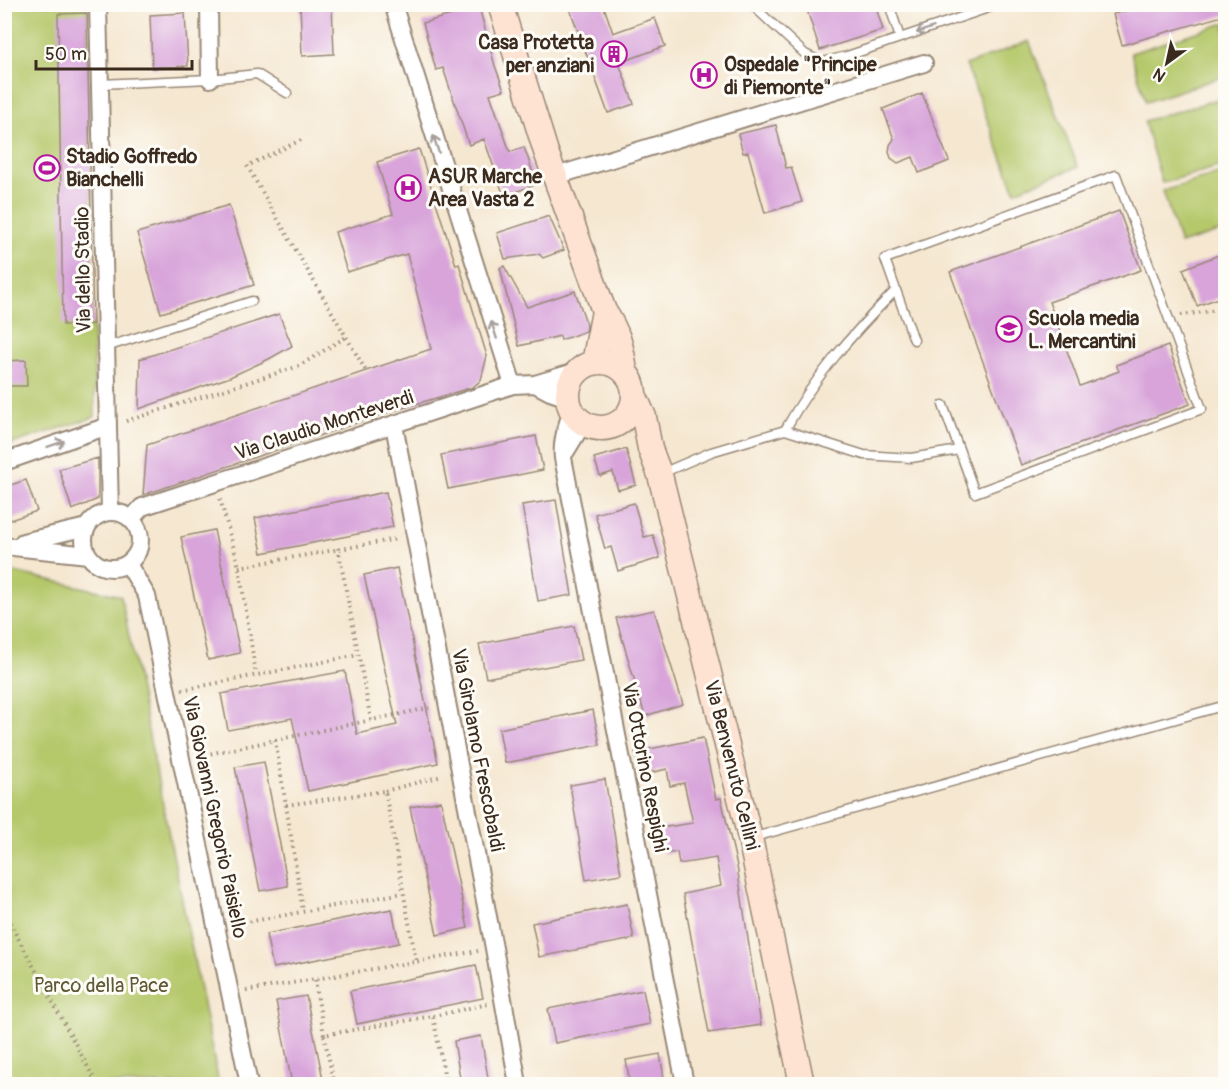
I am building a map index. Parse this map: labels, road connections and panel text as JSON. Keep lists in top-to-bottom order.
{
  "streets": {
    "street": [
      "Via dello Stadio",
      "Via Claudio Monteverdi",
      "Via Girolamo Frescobaldi",
      "Via Benvenuto Cellini",
      "Via Ottorino Respighi",
      "Via Giovanni Gregorio Paisiello"
    ]
  },
  "crossings": [
    ["Via dello Stadio", "Via Claudio Monteverdi"],
    ["Via dello Stadio", "Via Giovanni Gregorio Paisiello"],
    ["Via Claudio Monteverdi", "Via Girolamo Frescobaldi"],
    ["Via Claudio Monteverdi", "Via Benvenuto Cellini"],
    ["Via Claudio Monteverdi", "Via Ottorino Respighi"],
    ["Via Claudio Monteverdi", "Via Giovanni Gregorio Paisiello"],
    ["Via Benvenuto Cellini", "Via Ottorino Respighi"]
  ],
  "parks": ["Parco della Pace"],
  "places": {
    "building": ["Casa Protetta per anziani"],
    "hospital": ["Ospedale \"Principe di Piemonte\"", "ASUR Marche Area Vasta 2"],
    "sports": ["Stadio Goffredo Bianchelli"],
    "school or university": ["Scuola media L. Mercantini"]
  },
  "scale_bar": "50 m",
  "north": "bottom left"
}
